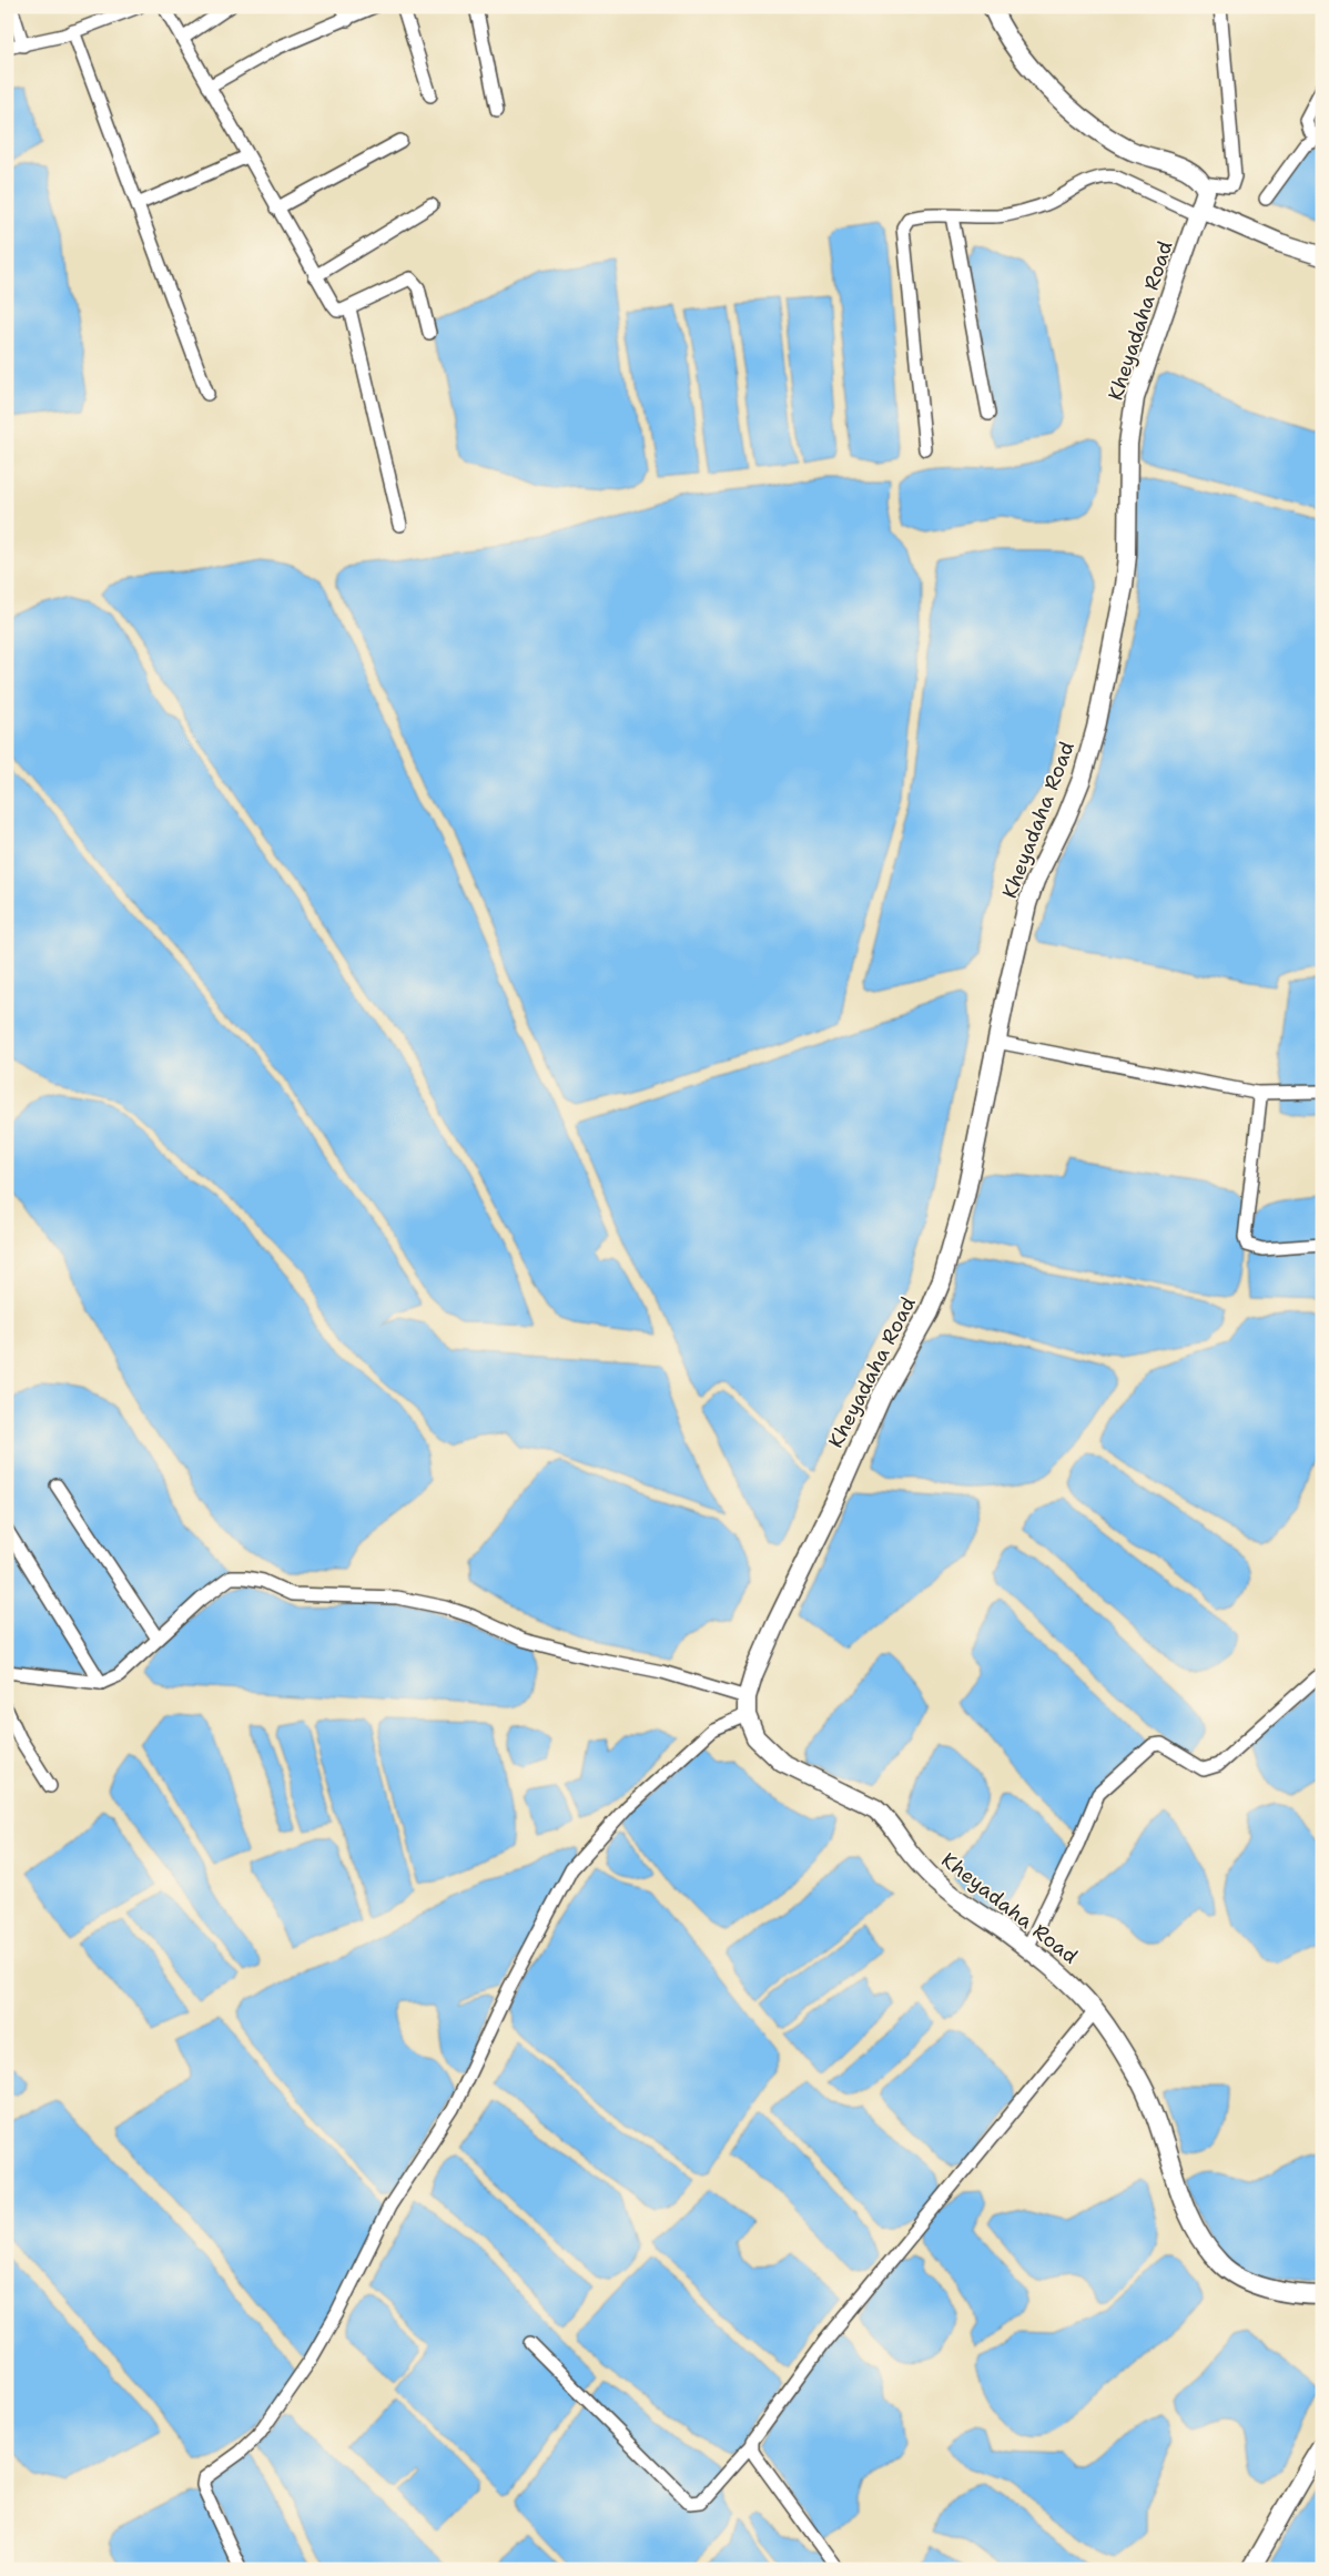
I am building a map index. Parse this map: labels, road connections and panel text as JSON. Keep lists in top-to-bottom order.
{
  "streets": {
    "main road": ["Kheyadaha Road"]
  }
}
